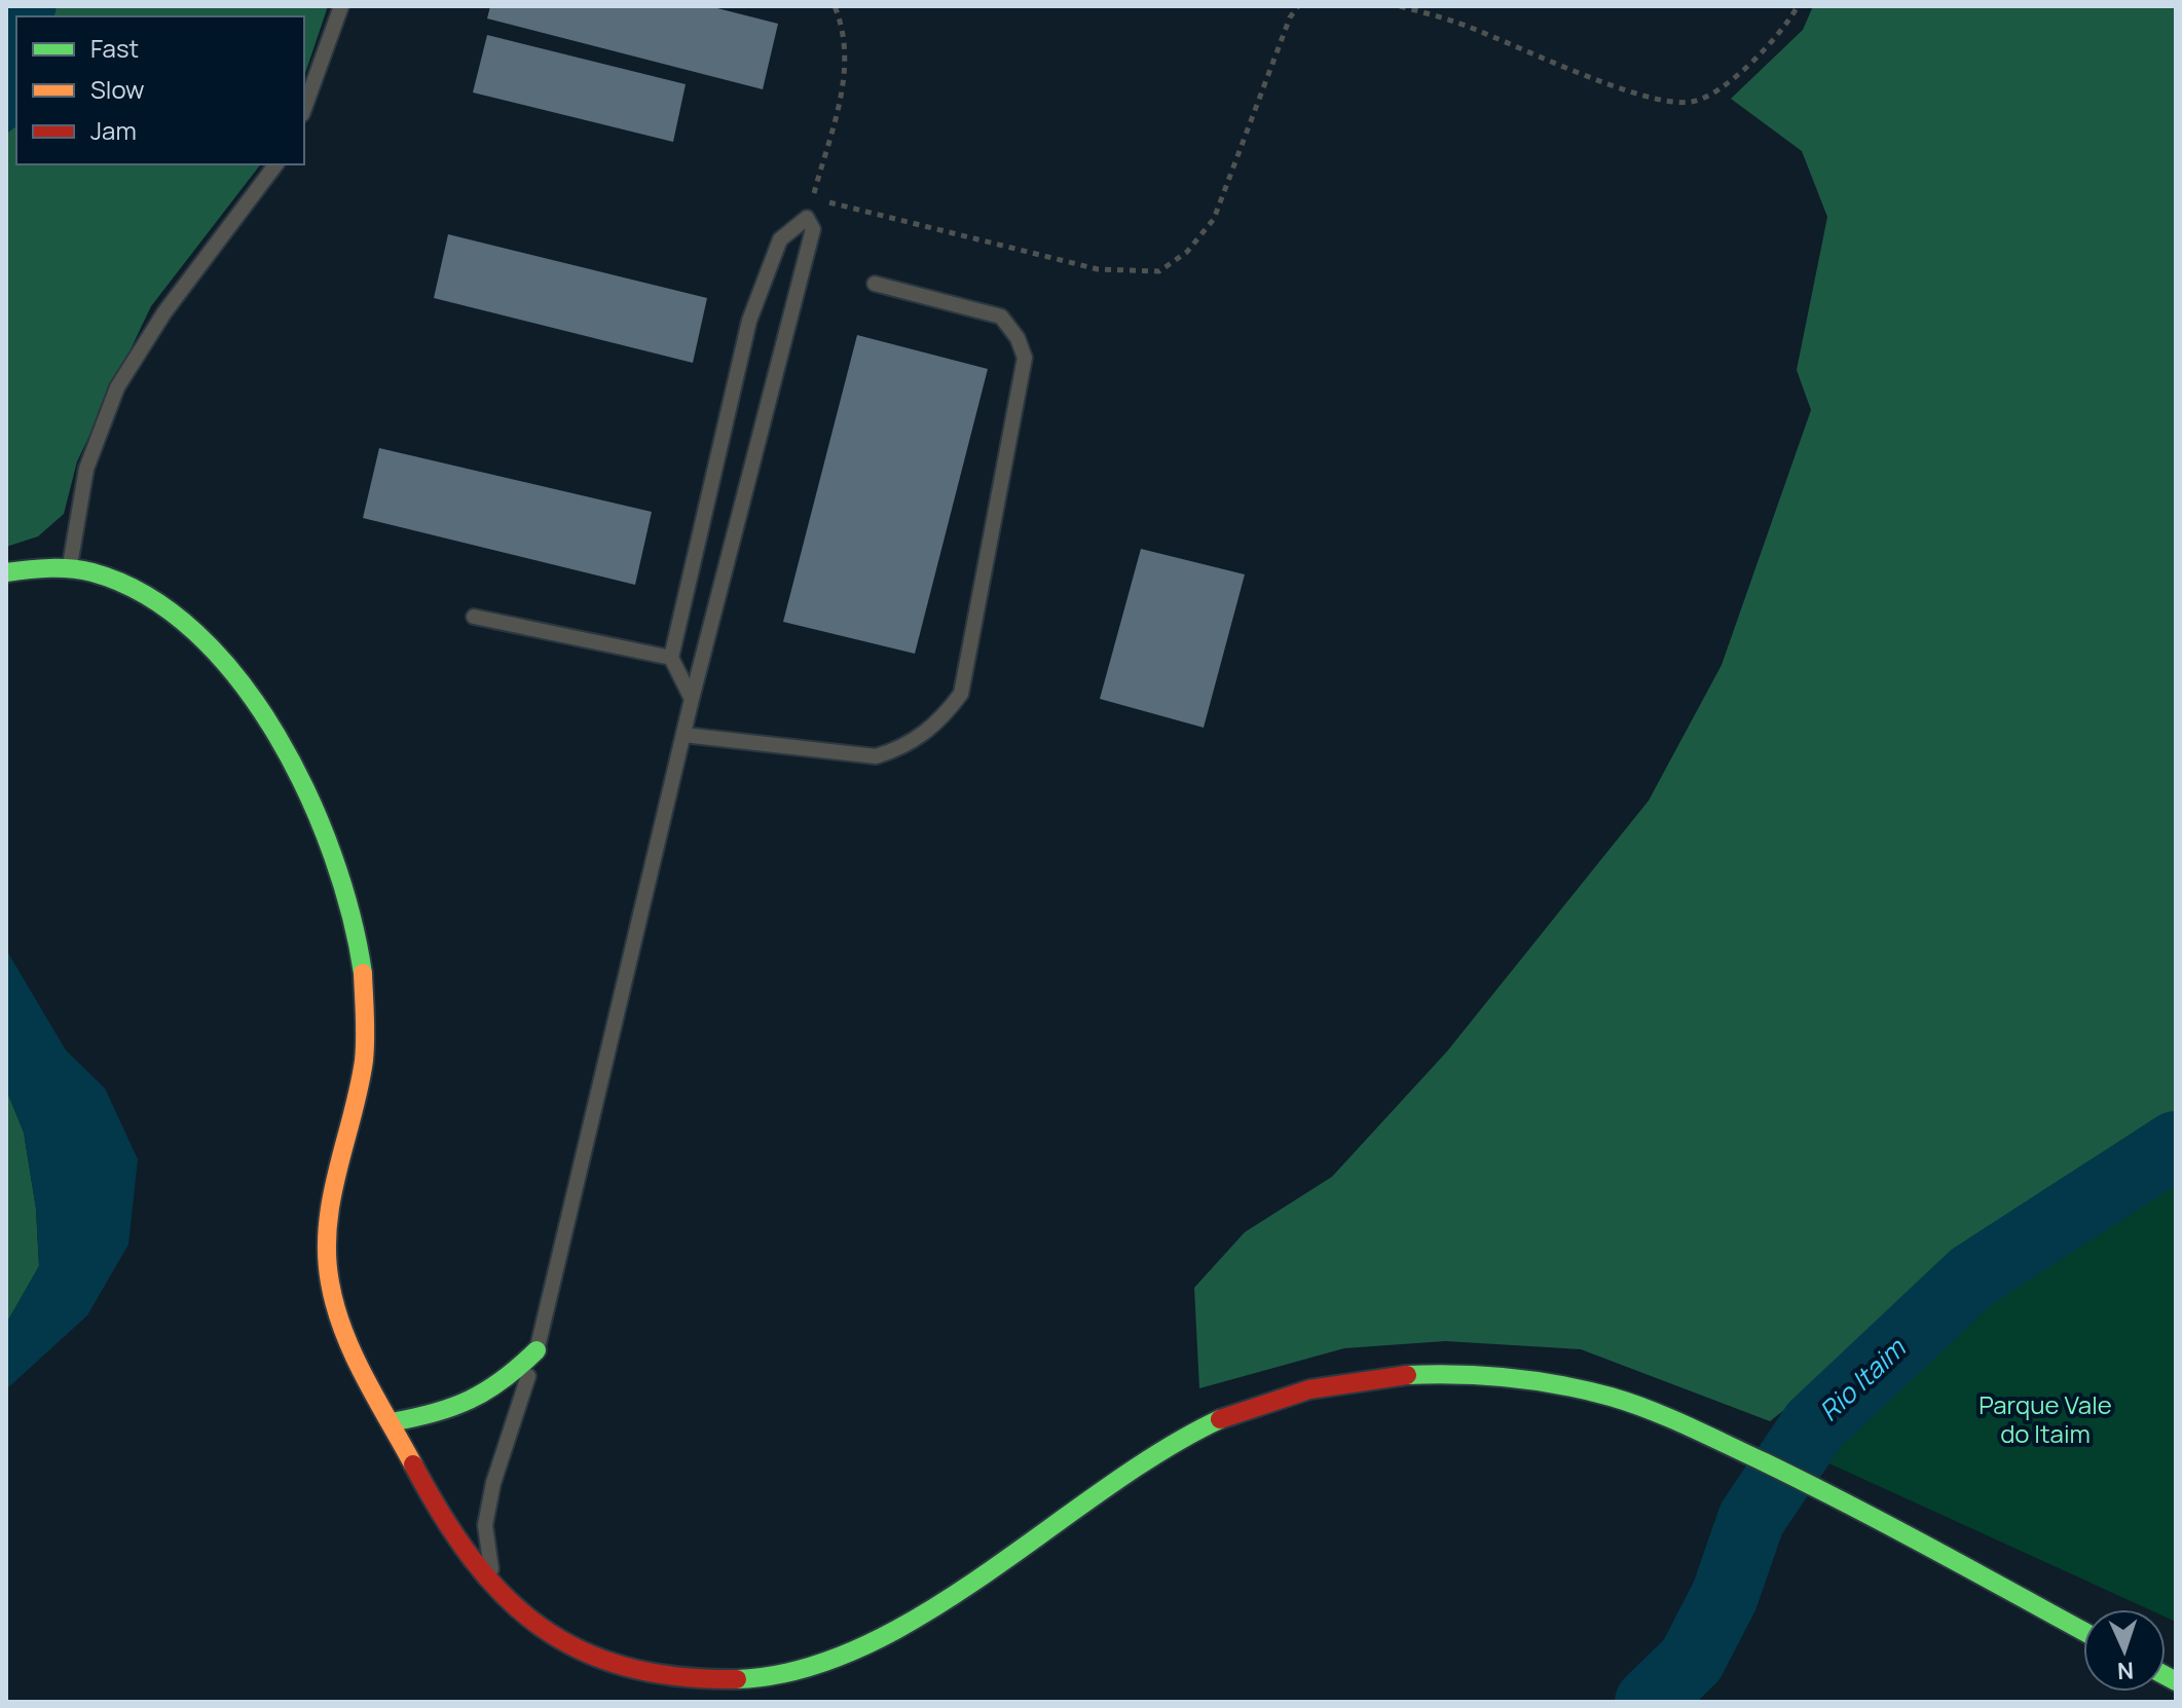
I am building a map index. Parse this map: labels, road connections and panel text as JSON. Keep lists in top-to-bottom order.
{
  "water": ["Rio Itaim"],
  "parks": ["Parque Vale do Itaim"],
  "legend": ["Fast", "Slow", "Jam"],
  "north": "bottom"
}
